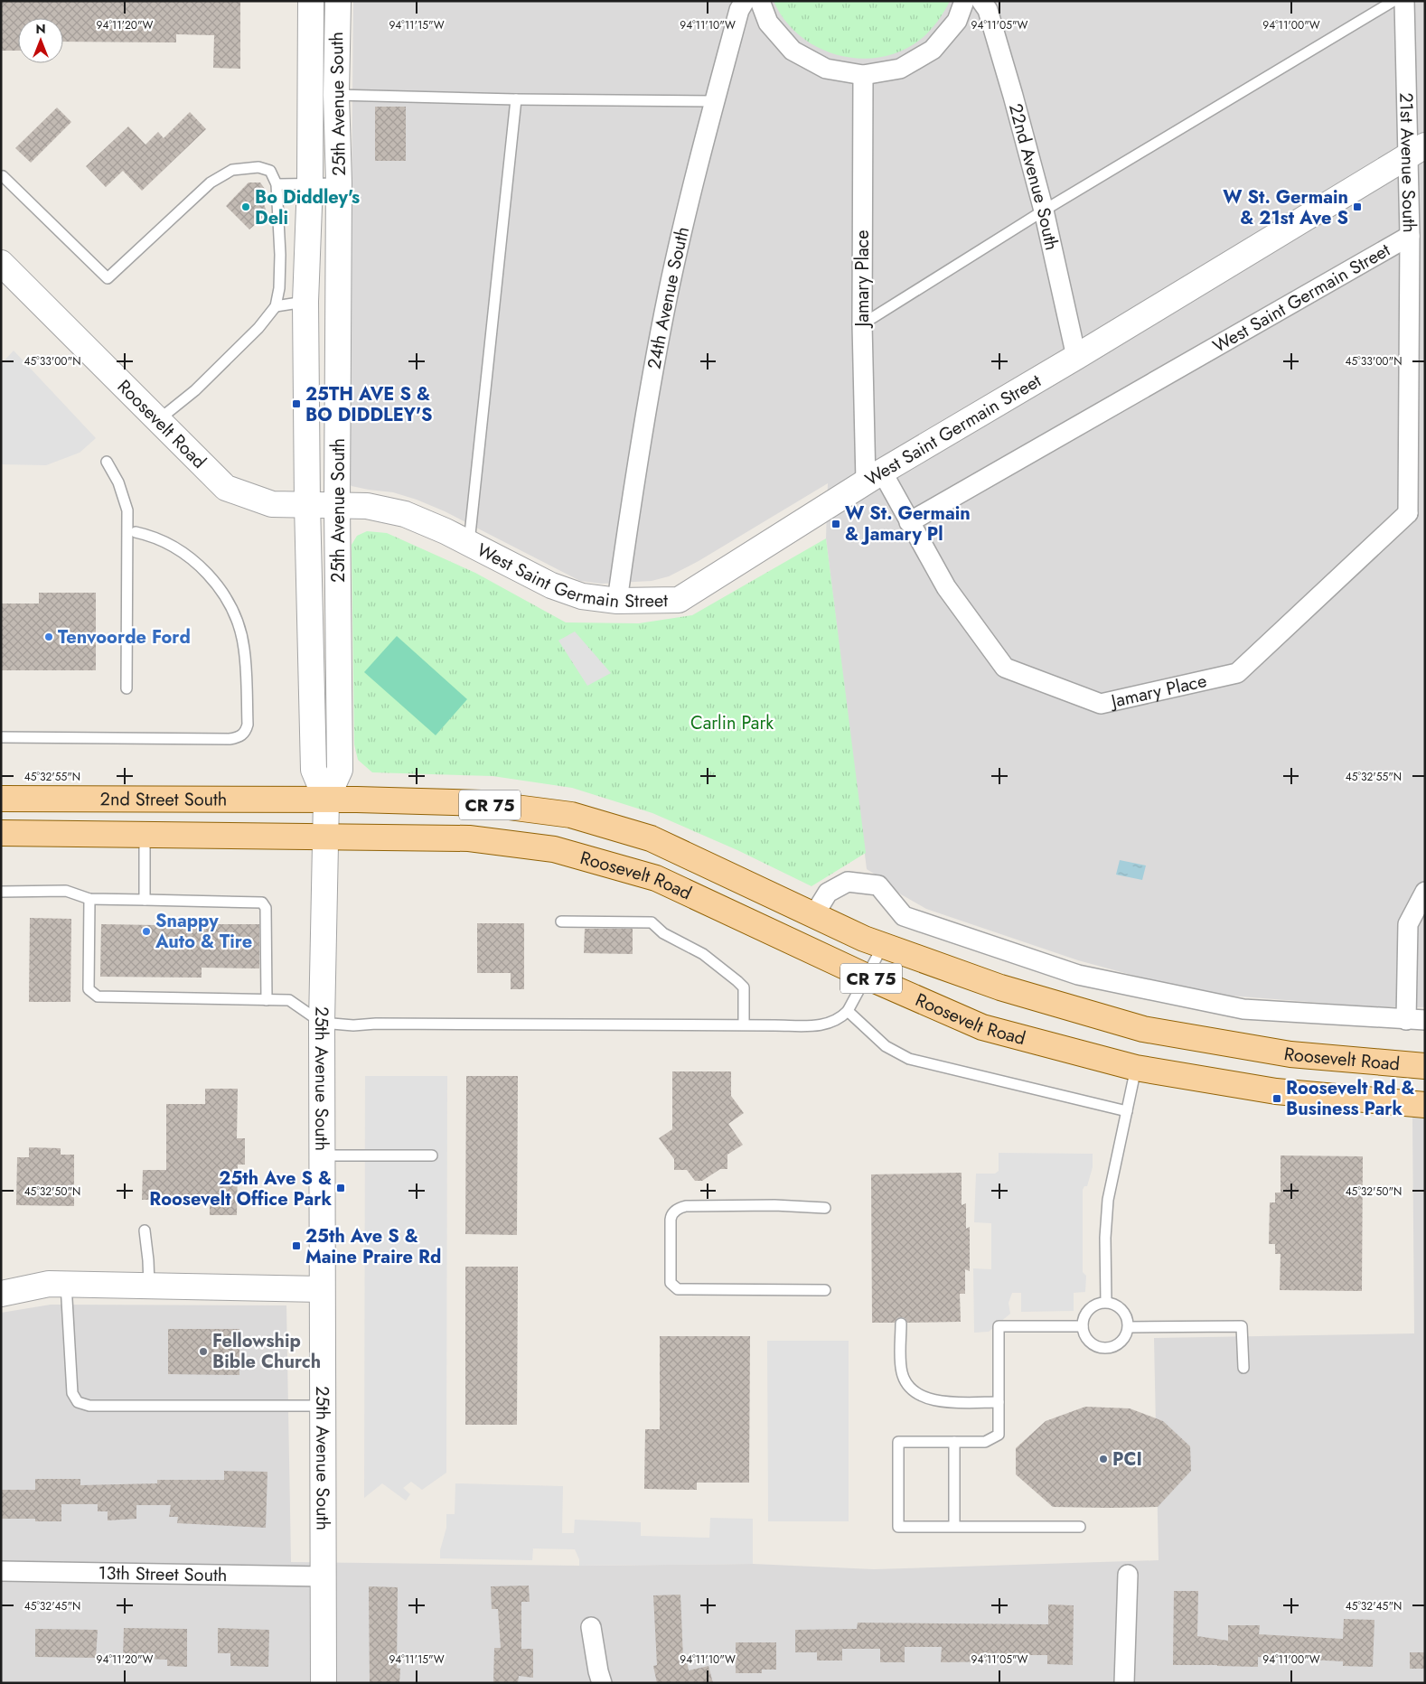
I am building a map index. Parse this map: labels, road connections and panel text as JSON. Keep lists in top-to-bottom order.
{
  "streets": {
    "main road": ["Roosevelt Road", "2nd Street South", "CR 75"],
    "street": [
      "25th Avenue South",
      "21st Avenue South",
      "22nd Avenue South",
      "Jamary Place",
      "24th Avenue South",
      "West Saint Germain Street",
      "13th Street South"
    ]
  },
  "crossings": [
    ["25th Avenue South", "West Saint Germain Street"],
    ["25th Avenue South", "Roosevelt Road"],
    ["25th Avenue South", "2nd Street South"],
    ["25th Avenue South", "13th Street South"],
    ["21st Avenue South", "Jamary Place"],
    ["21st Avenue South", "West Saint Germain Street"],
    ["22nd Avenue South", "West Saint Germain Street"],
    ["Jamary Place", "West Saint Germain Street"],
    ["24th Avenue South", "West Saint Germain Street"],
    ["West Saint Germain Street", "Roosevelt Road"],
    ["Roosevelt Road", "2nd Street South"]
  ],
  "parks": ["Carlin Park"],
  "places": {
    "other": [
      "Bo Diddley's Deli",
      "Tenvoorde Ford",
      "Snappy Auto & Tire",
      "Fellowship Bible Church",
      "PCI"
    ],
    "transit": [
      "W St. Germain & 21st Ave S",
      "25TH AVE S & BO DIDDLEY'S",
      "W St. Germain & Jamary Pl",
      "Roosevelt Rd & Business Park",
      "25th Ave S & Roosevelt Office Park",
      "25th Ave S & Maine Praire Rd"
    ]
  },
  "north": "top",
  "coordinates": [
    "94°11'20\"W",
    "94°11'15\"W",
    "94°11'10\"W",
    "94°11'05\"W",
    "94°11'00\"W",
    "45°33'00\"N",
    "45°32'55\"N",
    "45°32'50\"N",
    "45°32'45\"N"
  ]
}
